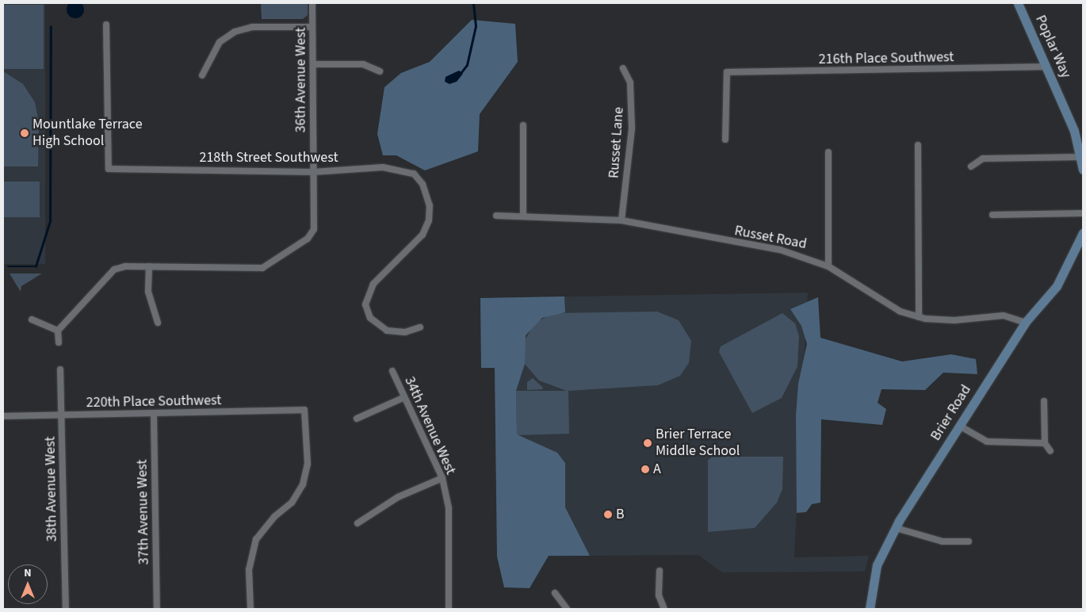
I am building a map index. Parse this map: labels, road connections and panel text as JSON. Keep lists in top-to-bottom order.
{
  "streets": {
    "main road": ["Poplar Way", "Brier Road"],
    "street": [
      "216th Place Southwest",
      "36th Avenue West",
      "Russet Lane",
      "218th Street Southwest",
      "Russet Road",
      "220th Place Southwest",
      "34th Avenue West",
      "38th Avenue West",
      "37th Avenue West"
    ]
  },
  "crossings": [
    ["Poplar Way", "216th Place Southwest"],
    ["36th Avenue West", "218th Street Southwest"],
    ["Russet Lane", "Russet Road"],
    ["Russet Road", "Brier Road"],
    ["220th Place Southwest", "38th Avenue West"],
    ["220th Place Southwest", "37th Avenue West"]
  ],
  "places": [
    "Mountlake Terrace High School",
    "Brier Terrace Middle School",
    "A",
    "B"
  ],
  "north": "top"
}
